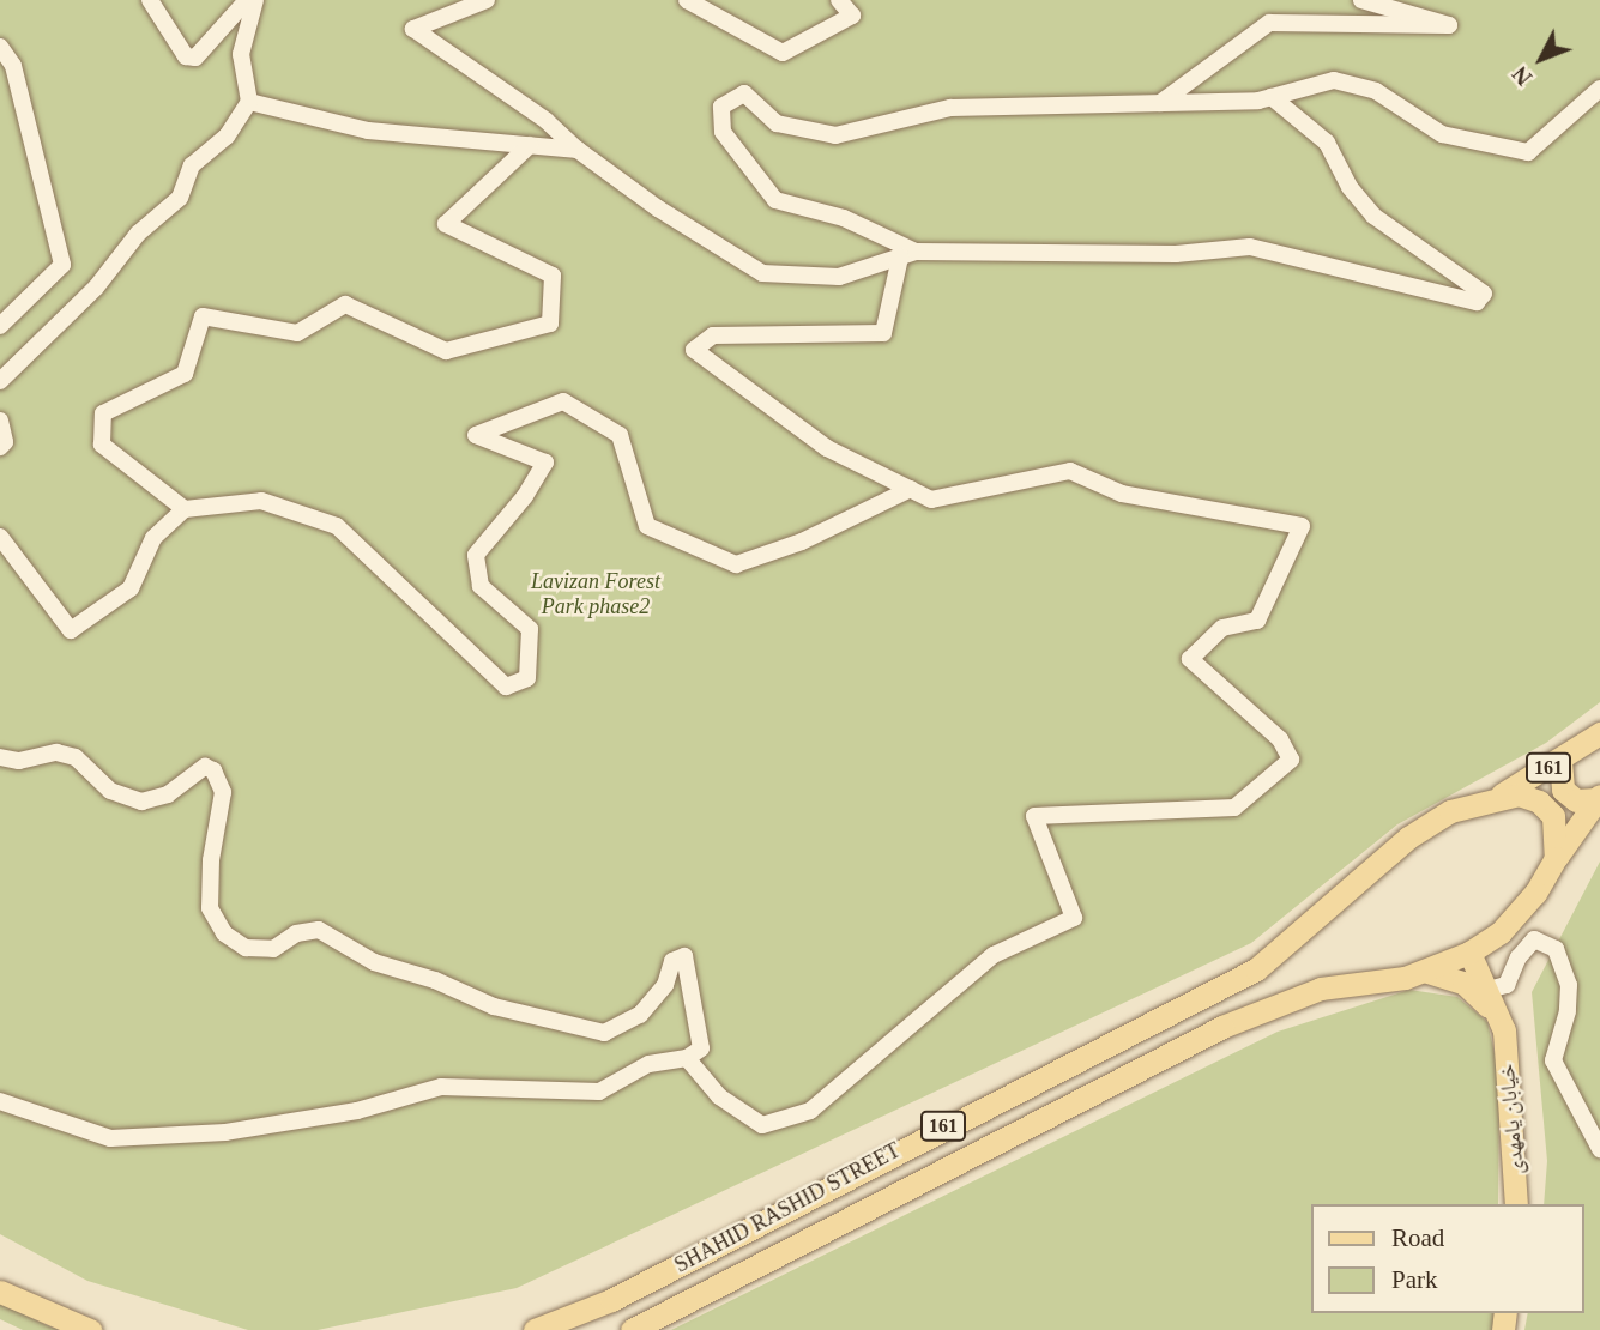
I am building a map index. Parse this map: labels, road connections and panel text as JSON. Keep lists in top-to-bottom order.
{
  "streets": {
    "main road": ["161", "خیابان یامهدی", "SHAHID RASHID STREET"]
  },
  "crossings": [
    ["161", "SHAHID RASHID STREET"]
  ],
  "parks": ["Lavizan Forest Park phase2"],
  "legend": ["Road", "Park"],
  "north": "bottom left"
}
